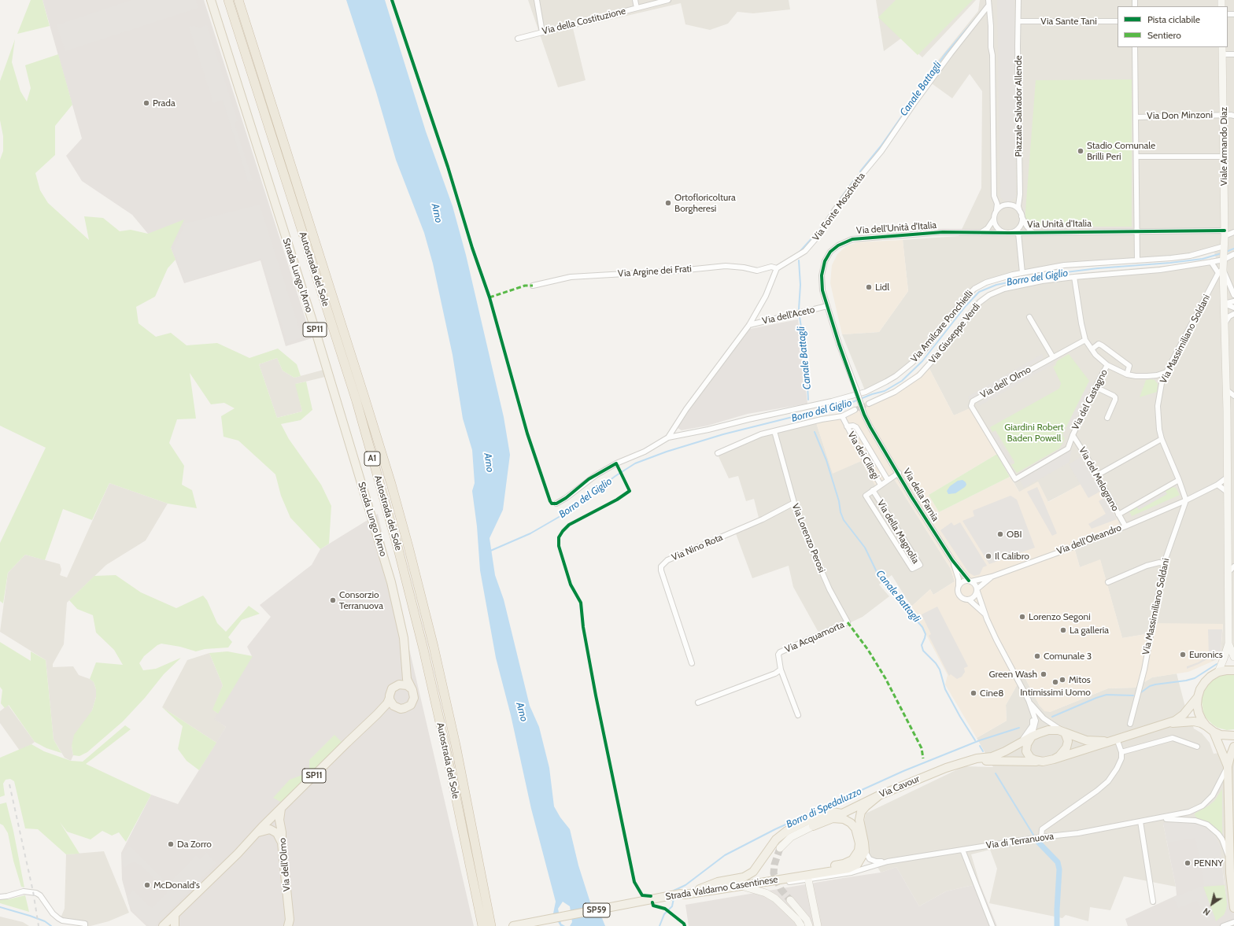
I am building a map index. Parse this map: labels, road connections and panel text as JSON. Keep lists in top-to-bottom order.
{
  "streets": {
    "highway": ["Autostrada del Sole", "A1"],
    "main road": [
      "Strada Lungo l'Arno",
      "SP11",
      "Via Cavour",
      "Via dell'Olmo",
      "Strada Valdarno Casentinese",
      "SP59"
    ],
    "street": [
      "Via della Costituzione",
      "Via Sante Tani",
      "Piazzale Salvador Allende",
      "Via Don Minzoni",
      "Viale Armando Diaz",
      "Via Fonte Moschetta",
      "Via Unità d'Italia",
      "Via dell'Unità d'Italia",
      "Via Argine dei Frati",
      "Via dell'Aceto",
      "Via Amilcare Ponchielli",
      "Via Giuseppe Verdi",
      "Via Massimiliano Soldani",
      "Via dell' Olmo",
      "Via del Castagno",
      "Via dei Ciliegi",
      "Via del Melograno",
      "Via della Farnia",
      "Via della Magnolia",
      "Via Lorenzo Perosi",
      "Via dell'Oleandro",
      "Via Nino Rota",
      "Via Acquamorta",
      "Via di Terranuova"
    ]
  },
  "crossings": [
    ["Via Sante Tani", "Piazzale Salvador Allende"],
    ["Piazzale Salvador Allende", "Via Unità d'Italia"],
    ["Via Don Minzoni", "Viale Armando Diaz"],
    ["Viale Armando Diaz", "Via Unità d'Italia"],
    ["Viale Armando Diaz", "Via Amilcare Ponchielli"],
    ["Viale Armando Diaz", "Via Giuseppe Verdi"],
    ["Viale Armando Diaz", "Via Massimiliano Soldani"],
    ["Viale Armando Diaz", "Via dell'Oleandro"],
    ["Via Fonte Moschetta", "Via Argine dei Frati"],
    ["Via Unità d'Italia", "Via dell'Unità d'Italia"],
    ["Via dell'Unità d'Italia", "Via dell'Aceto"],
    ["Via dell'Unità d'Italia", "Via della Farnia"],
    ["Strada Lungo l'Arno", "SP11"],
    ["SP11", "Via dell'Olmo"],
    ["Via Massimiliano Soldani", "Via del Melograno"],
    ["Via Massimiliano Soldani", "Via dell'Oleandro"],
    ["Via dell' Olmo", "Via del Castagno"],
    ["Via del Castagno", "Via del Melograno"],
    ["Via dei Ciliegi", "Via della Magnolia"],
    ["Via del Melograno", "Via dell'Oleandro"],
    ["Via della Farnia", "Via della Magnolia"],
    ["Via della Farnia", "Via dell'Oleandro"],
    ["Via della Farnia", "Via Cavour"],
    ["Via Lorenzo Perosi", "Via Nino Rota"],
    ["Via Lorenzo Perosi", "Via Acquamorta"],
    ["Via Cavour", "Strada Valdarno Casentinese"],
    ["Via di Terranuova", "Strada Valdarno Casentinese"]
  ],
  "water": [
    "Canale Battagli",
    "Arno",
    "Borro del Giglio",
    "Borro di Spedaluzzo"
  ],
  "parks": ["Giardini Robert Baden Powell"],
  "places": [
    "Prada",
    "Stadio Comunale Brilli Peri",
    "Ortofloricoltura Borgheresi",
    "Lidl",
    "OBI",
    "Il Calibro",
    "Consorzio Terranuova",
    "Lorenzo Segoni",
    "La galleria",
    "Euronics",
    "Comunale 3",
    "Green Wash",
    "Mitos",
    "Intimissimi Uomo",
    "Cine8",
    "Da Zorro",
    "PENNY",
    "McDonald's"
  ],
  "legend": ["Pista ciclabile", "Sentiero"],
  "north": "bottom left"
}
